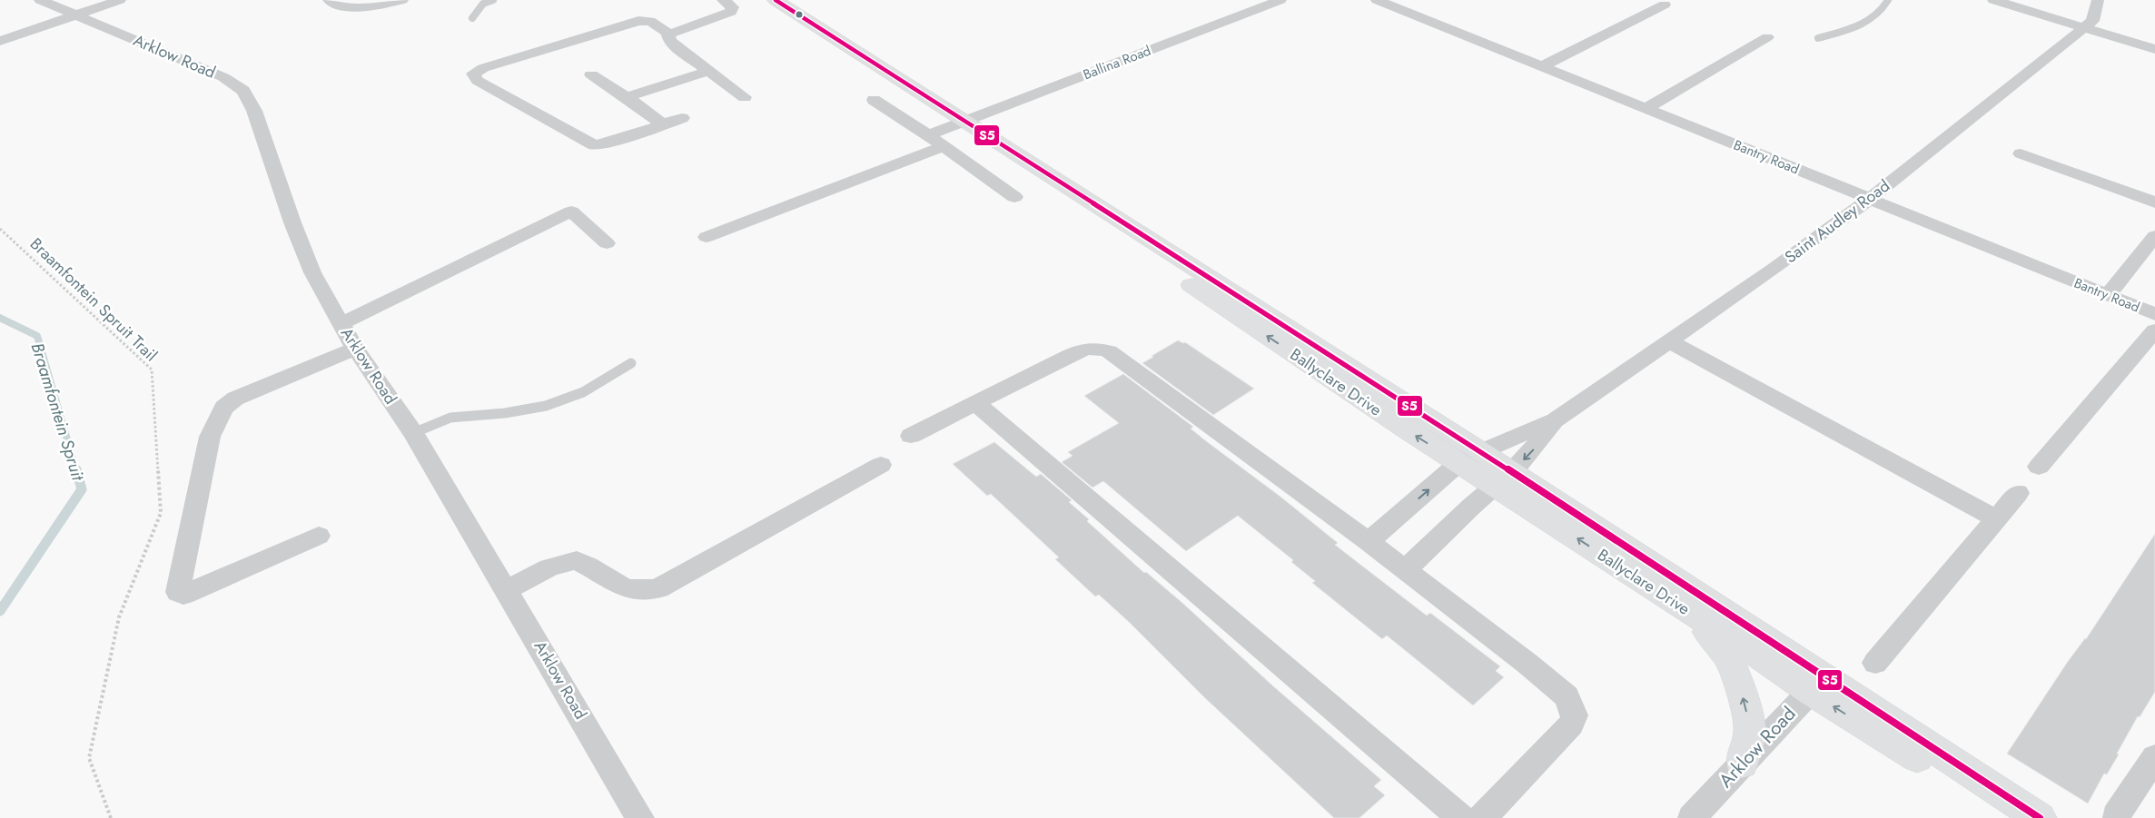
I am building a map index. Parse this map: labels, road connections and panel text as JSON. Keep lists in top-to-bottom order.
{
  "streets": {
    "street": [
      "Arklow Road",
      "Ballina Road",
      "Bantry Road",
      "Saint Audley Road",
      "Ballyclare Drive"
    ],
    "path": ["Braamfontein Spruit Trail"]
  },
  "crossings": [
    ["Arklow Road", "Ballyclare Drive"],
    ["Ballina Road", "Ballyclare Drive"],
    ["Bantry Road", "Saint Audley Road"],
    ["Saint Audley Road", "Ballyclare Drive"]
  ],
  "water": ["Braamfontein Spruit"],
  "lines": ["transit line S5"]
}
